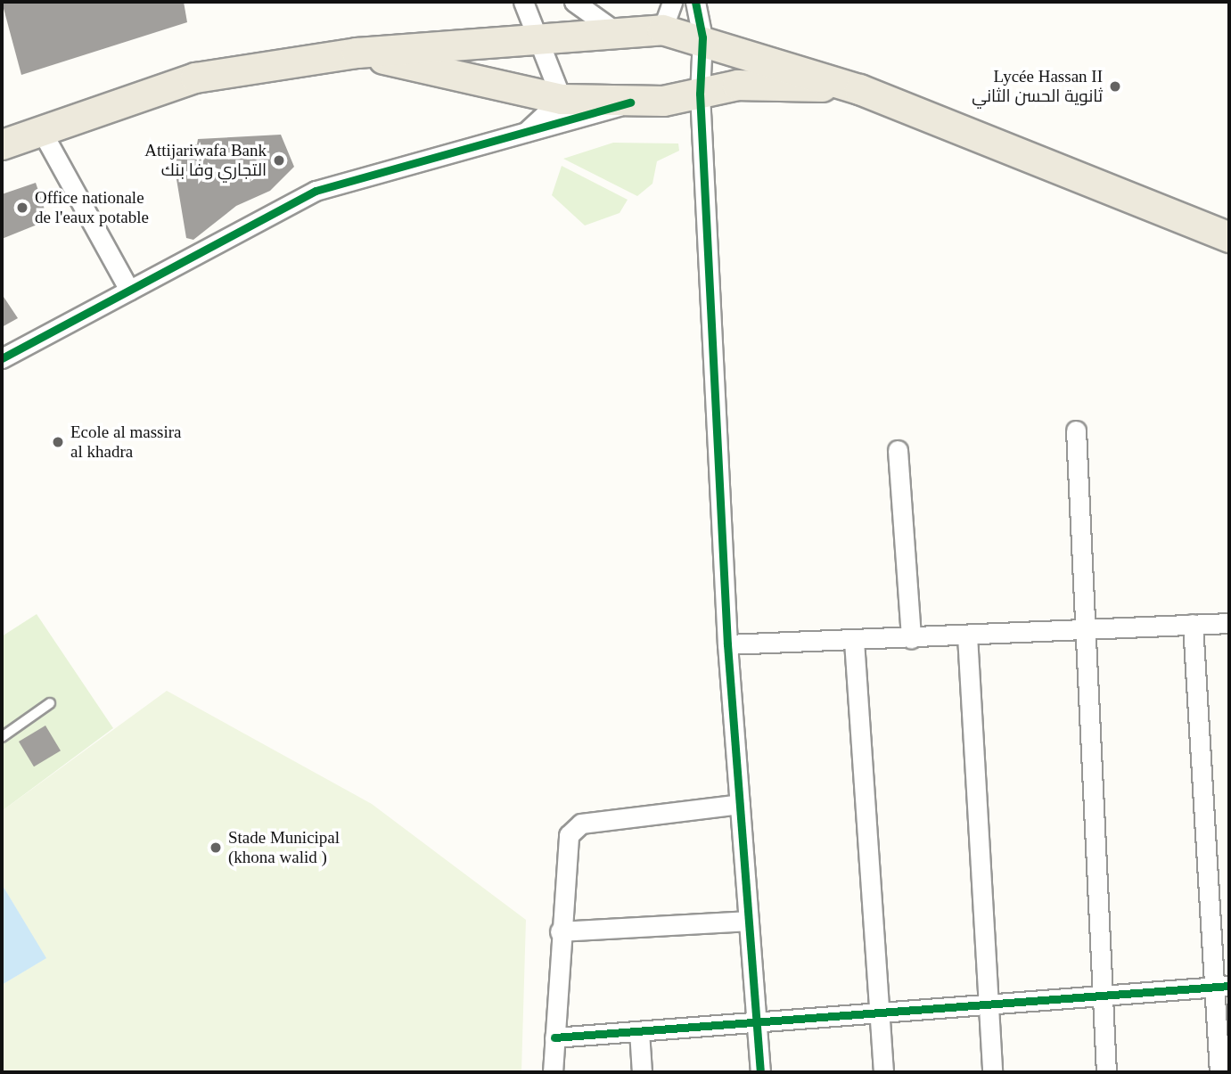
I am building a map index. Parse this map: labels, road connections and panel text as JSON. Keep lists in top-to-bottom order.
{
  "places": [
    "Lycée Hassan II ثانوية الحسن الثاني",
    "Attijariwafa Bank التجاري وفا بنك",
    "Office nationale de l'eaux potable",
    "Ecole al massira al khadra",
    "Stade Municipal (khona walid )"
  ]
}
